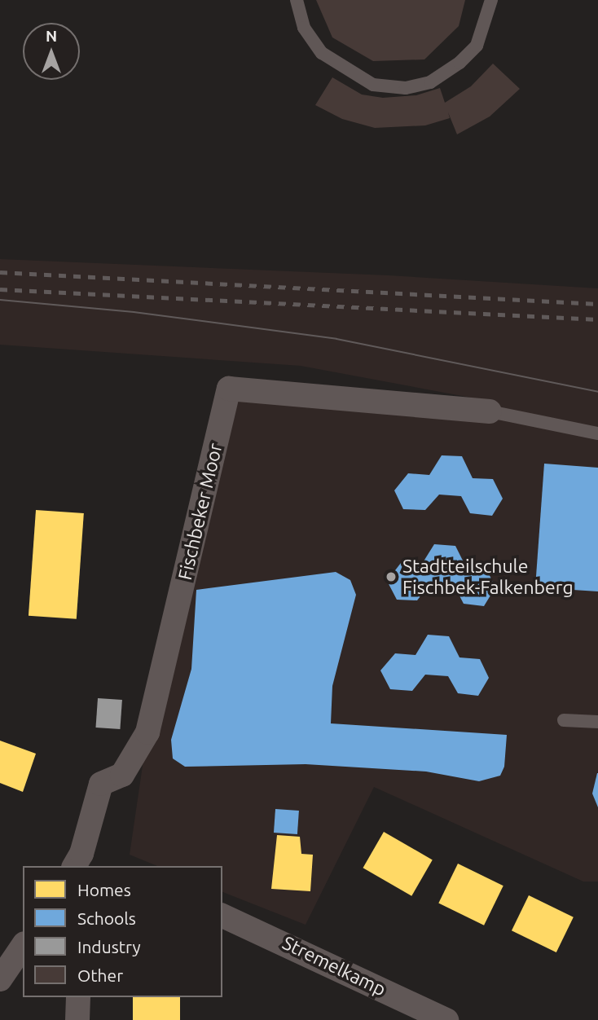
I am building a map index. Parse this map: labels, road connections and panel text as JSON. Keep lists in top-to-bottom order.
{
  "streets": {
    "street": ["Fischbeker Moor", "Stremelkamp"]
  },
  "places": ["Stadtteilschule Fischbek-Falkenberg"],
  "legend": [
    "Homes",
    "Schools",
    "Industry",
    "Other"
  ],
  "north": "top"
}
